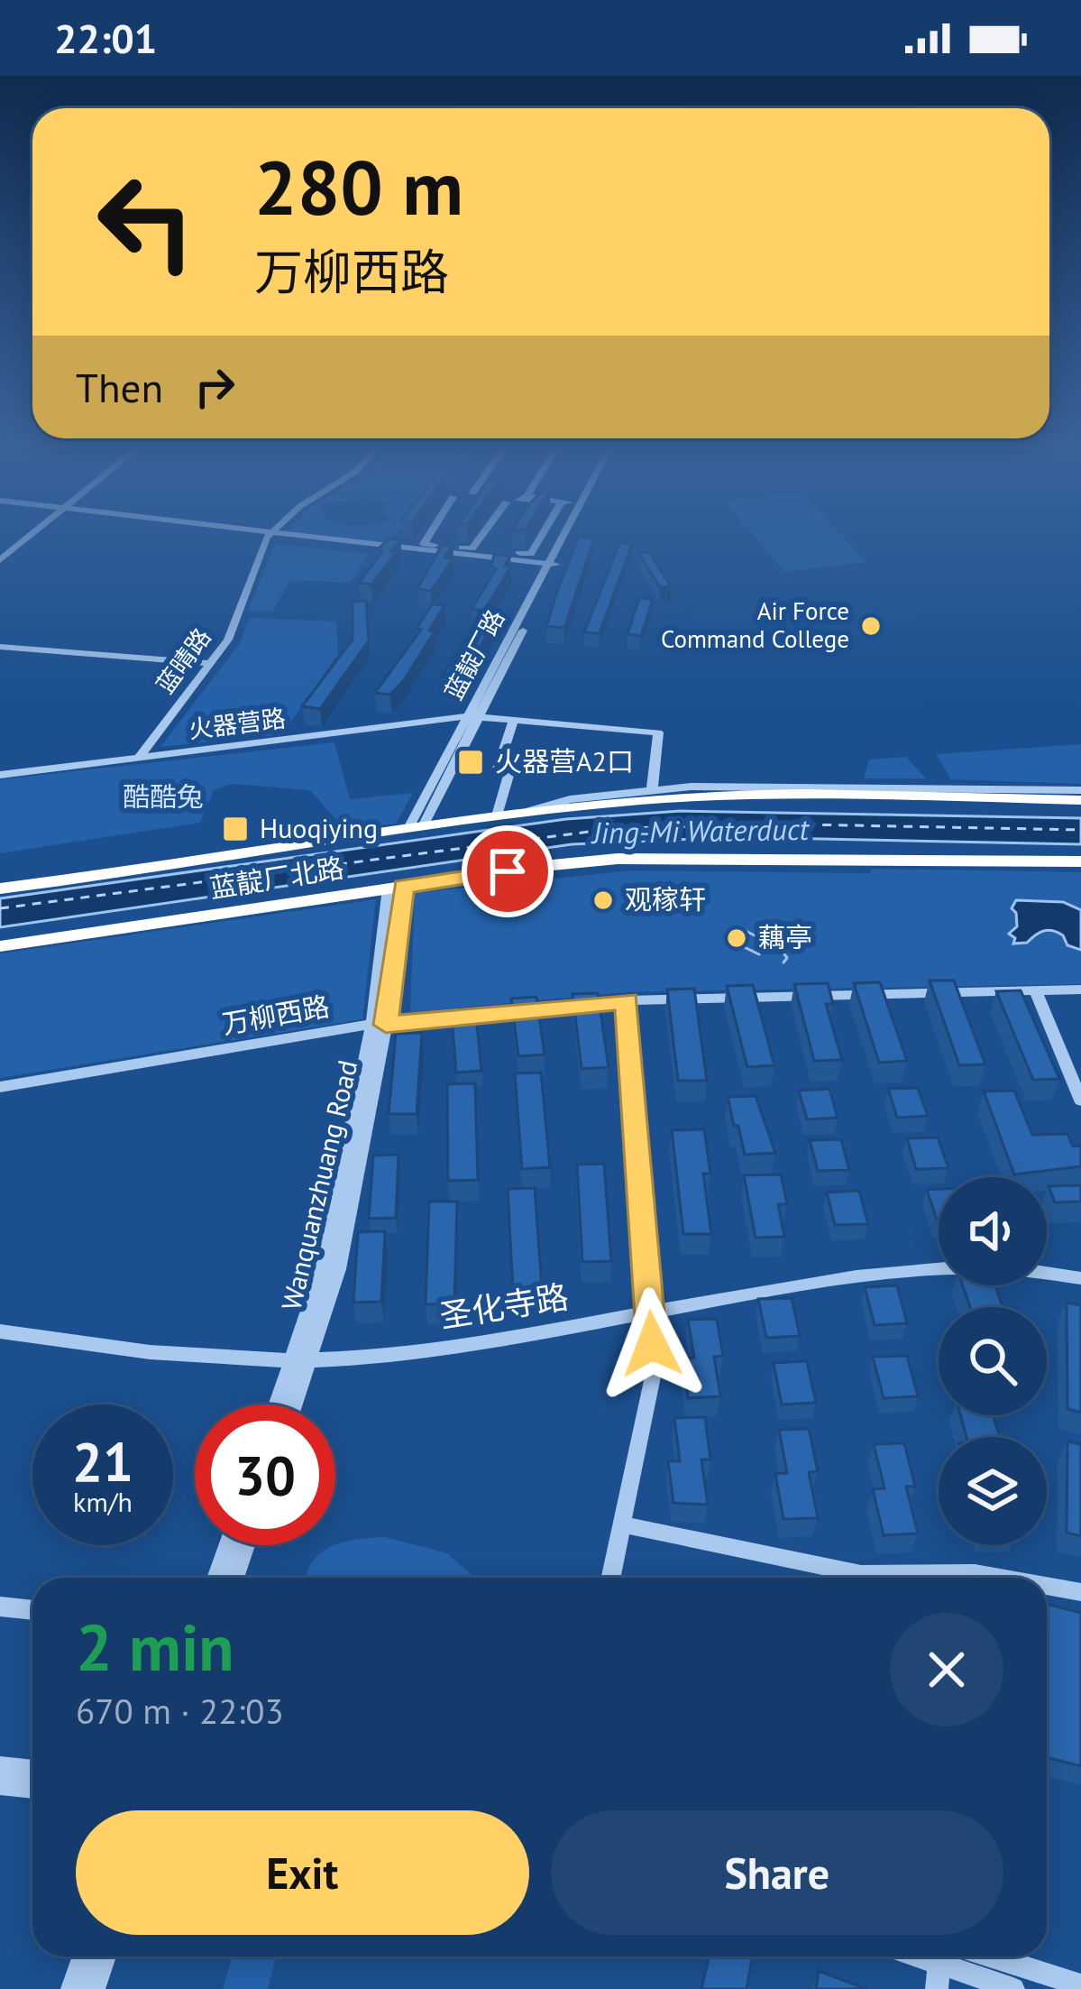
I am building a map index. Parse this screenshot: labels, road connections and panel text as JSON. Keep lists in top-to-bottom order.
{
  "streets": {
    "highway": ["蓝靛厂北路"],
    "street": [
      "蓝靛厂路",
      "蓝晴路",
      "火器营路",
      "万柳西路",
      "Wanquanzhuang Road",
      "圣化寺路"
    ]
  },
  "crossings": [
    ["蓝靛厂路", "火器营路"],
    ["蓝靛厂路", "蓝靛厂北路"],
    ["蓝晴路", "火器营路"],
    ["火器营路", "蓝靛厂北路"],
    ["蓝靛厂北路", "Wanquanzhuang Road"],
    ["万柳西路", "Wanquanzhuang Road"],
    ["Wanquanzhuang Road", "圣化寺路"]
  ],
  "water": ["Jing-Mi Waterduct"],
  "parks": ["酷酷兔"],
  "places": {
    "other": ["Air Force Command College", "观稼轩", "藕亭"],
    "transit": ["火器营A2口", "Huoqiying"]
  },
  "page": {
    "status": "22:01",
    "turn": ["280 m", "万柳西路"],
    "then": "Then",
    "speed": "21 km/h",
    "limit": "30",
    "heading": ["2 min", "670 m · 22:03"],
    "buttons": ["Exit", "Share"]
  }
}
